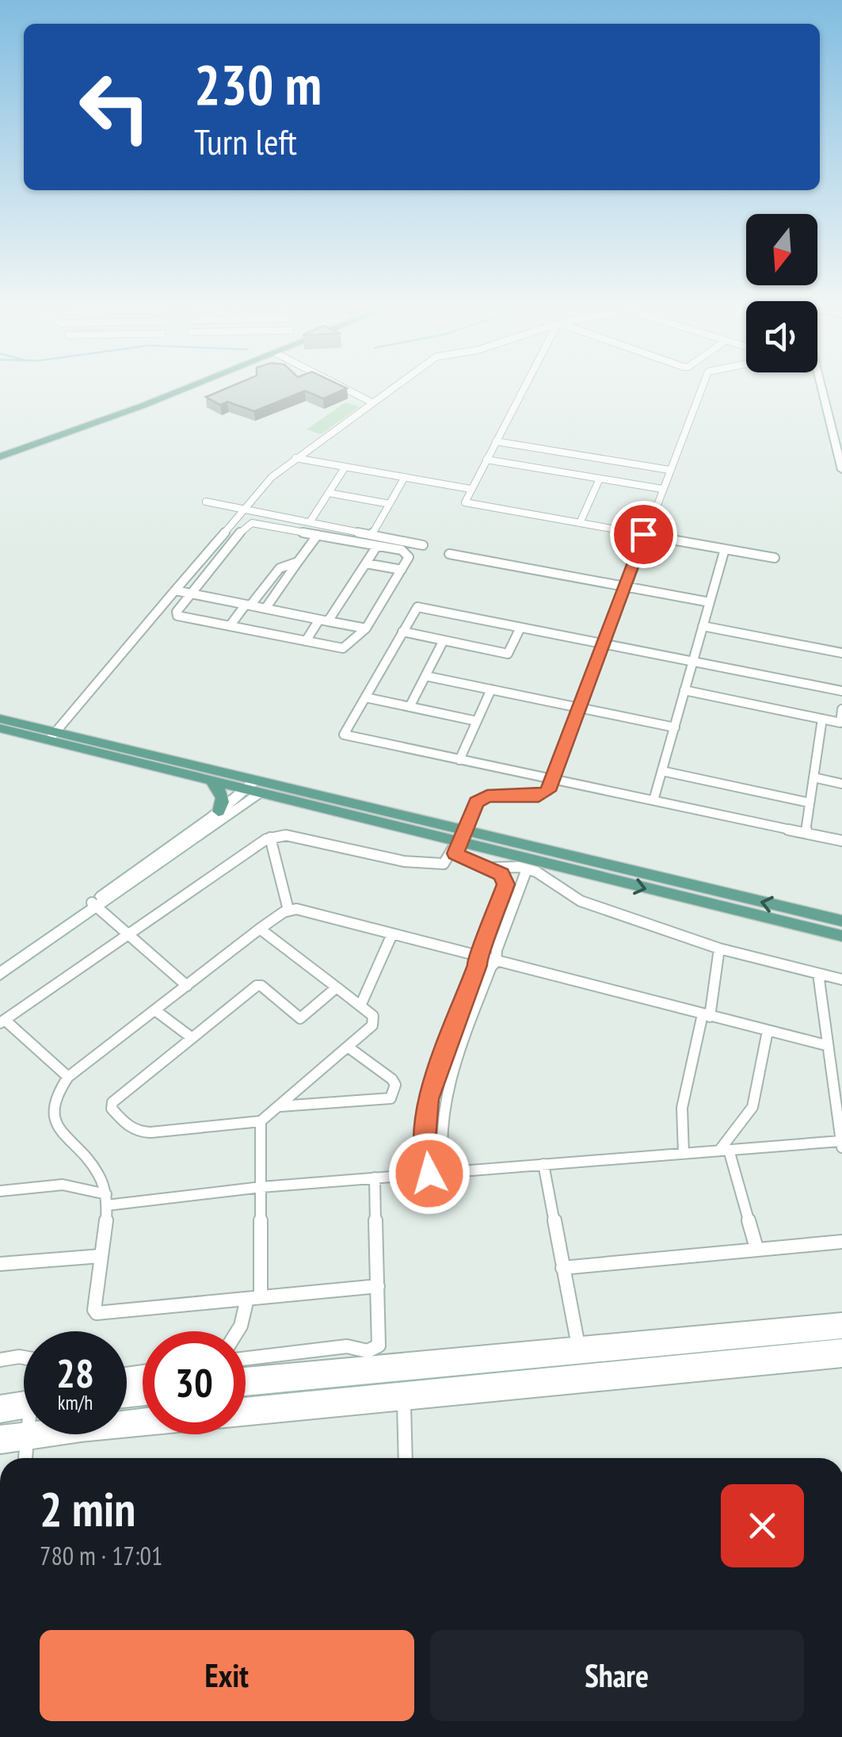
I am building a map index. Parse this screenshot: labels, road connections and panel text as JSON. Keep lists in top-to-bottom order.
{
  "north": "bottom",
  "page": {
    "turn": ["230 m", "Turn left"],
    "speed": "28 km/h",
    "limit": "30",
    "heading": ["2 min", "780 m · 17:01"],
    "buttons": ["Exit", "Share"]
  }
}
